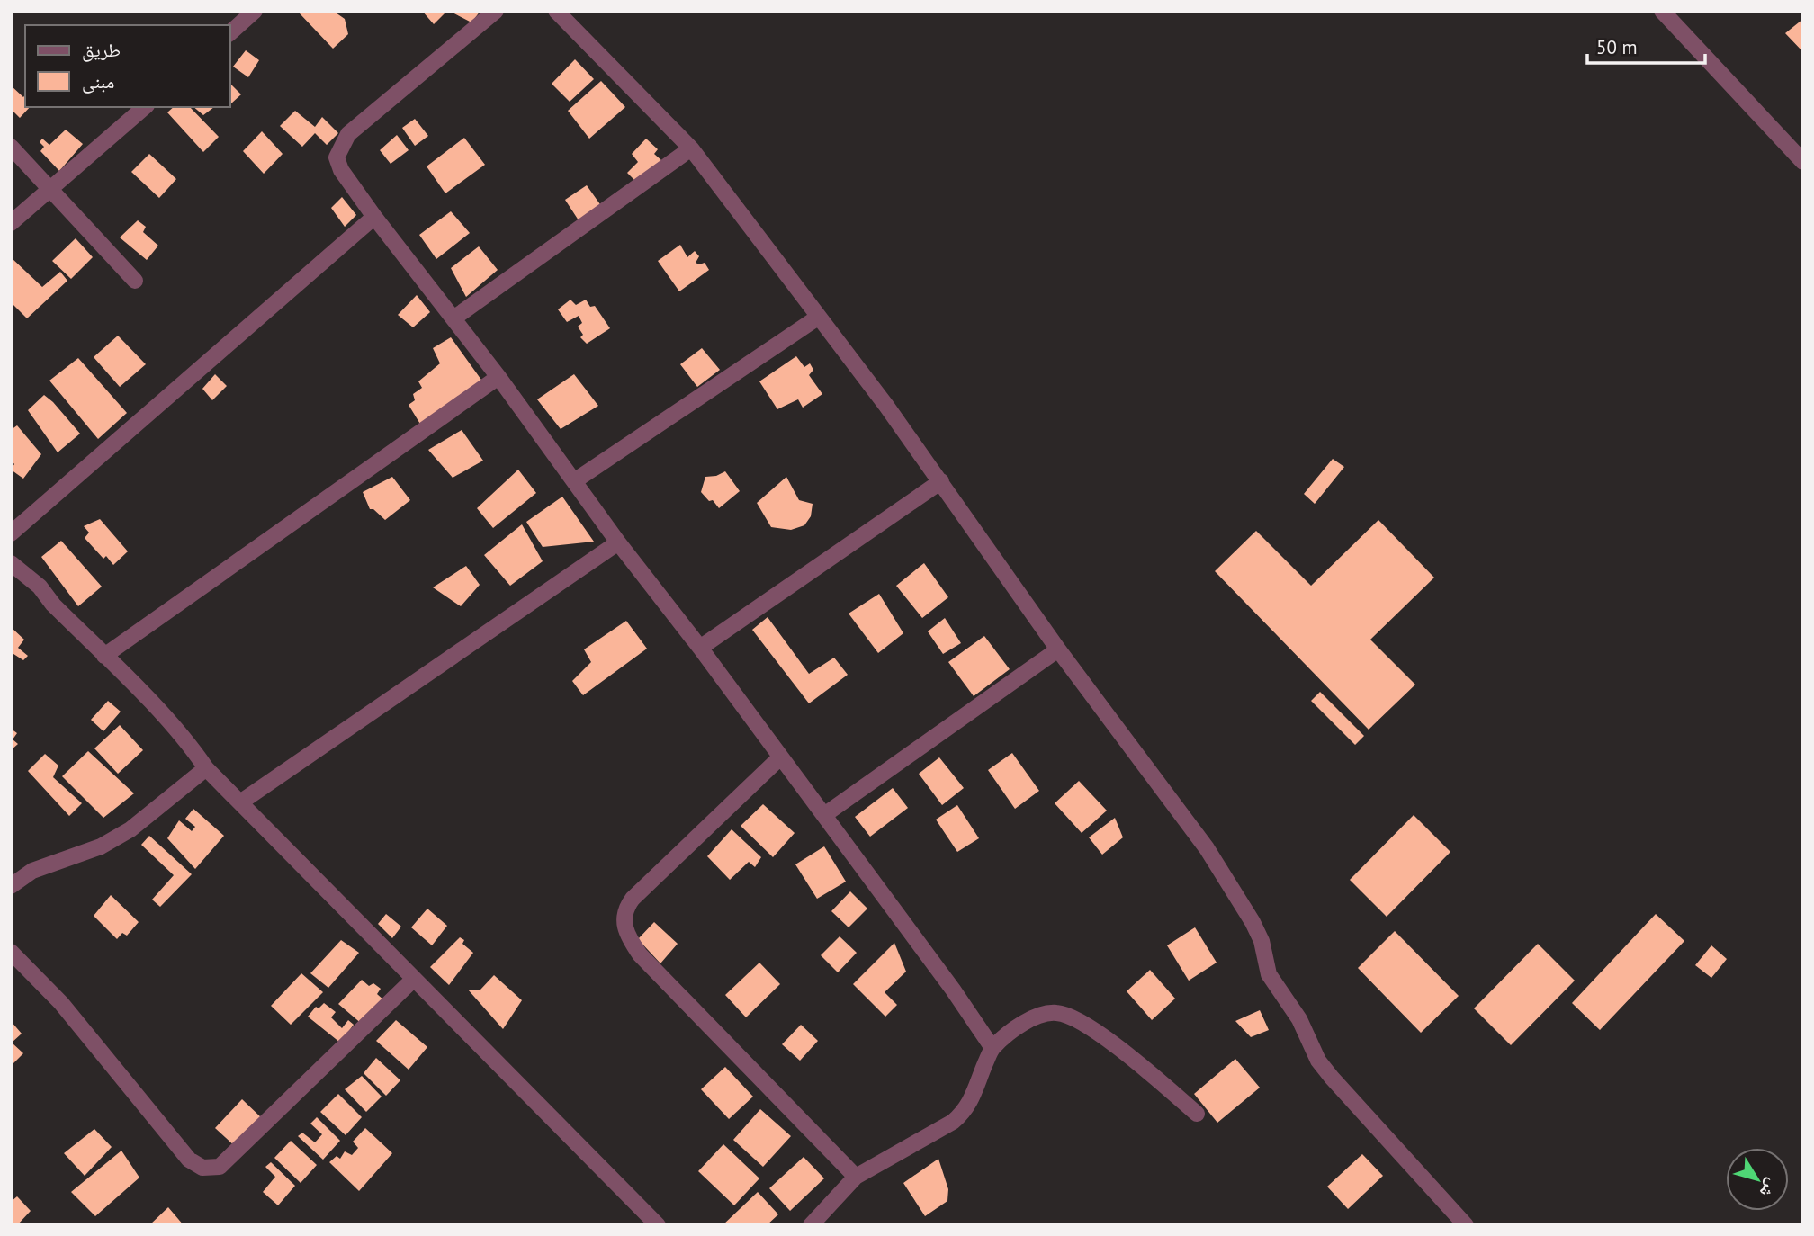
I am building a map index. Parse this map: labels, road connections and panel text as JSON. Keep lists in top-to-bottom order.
{
  "legend": ["طريق", "مبنى"],
  "scale_bar": "50 m",
  "north": "bottom right"
}
